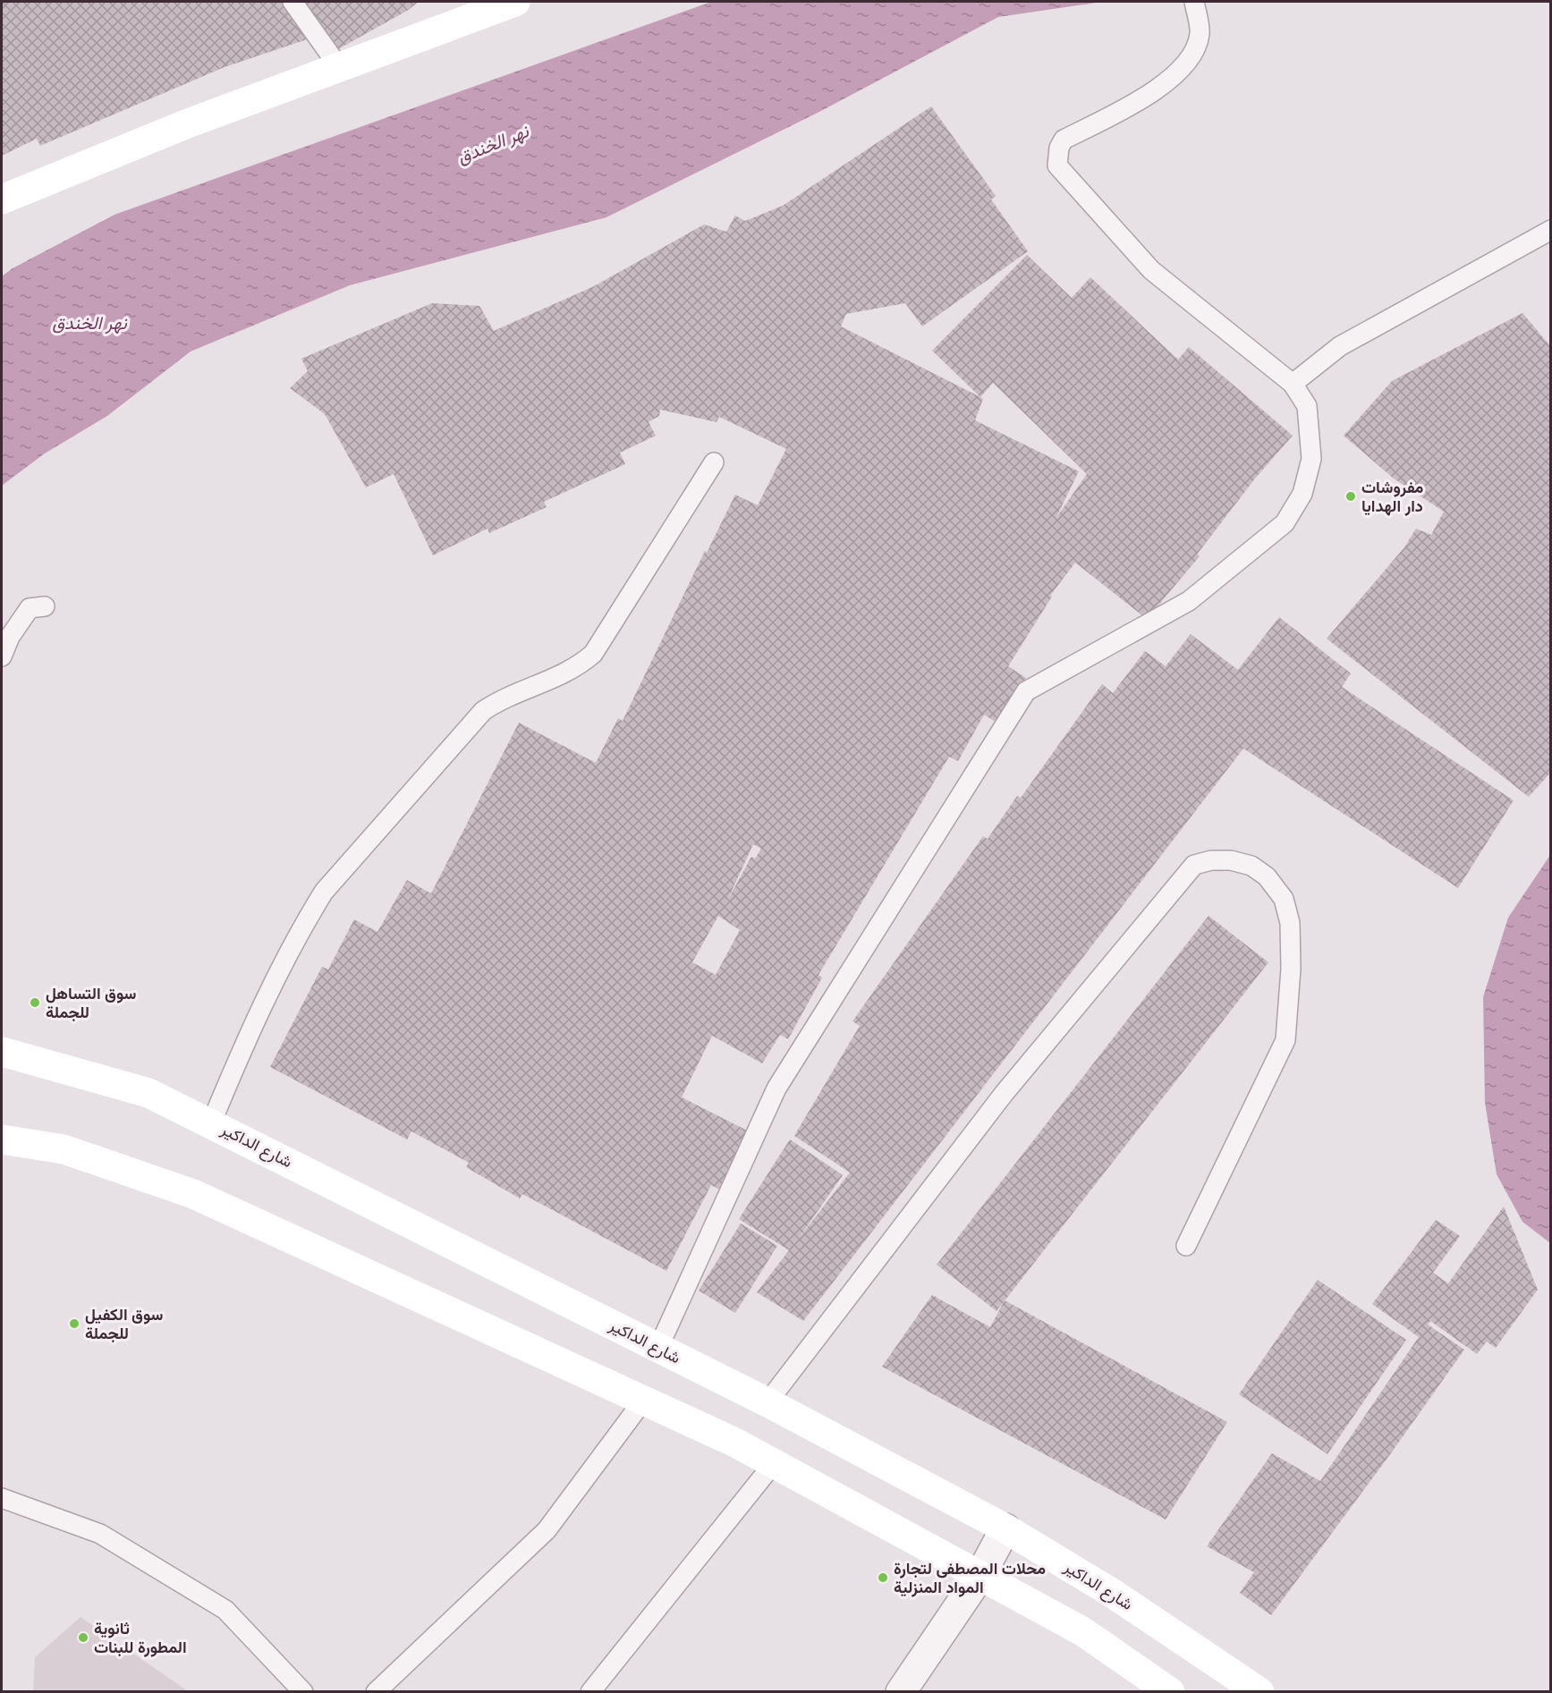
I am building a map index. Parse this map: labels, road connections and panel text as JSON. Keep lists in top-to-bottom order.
{
  "streets": {
    "main road": ["شارع الداكير"]
  },
  "water": ["نهر الخندق"],
  "places": [
    "مفروشات دار الهدايا",
    "سوق التساهل للجملة",
    "سوق الكفيل للجملة",
    "محلات المصطفى لتجارة المواد المنزلية",
    "ثانوية المطورة للبنات"
  ]
}
